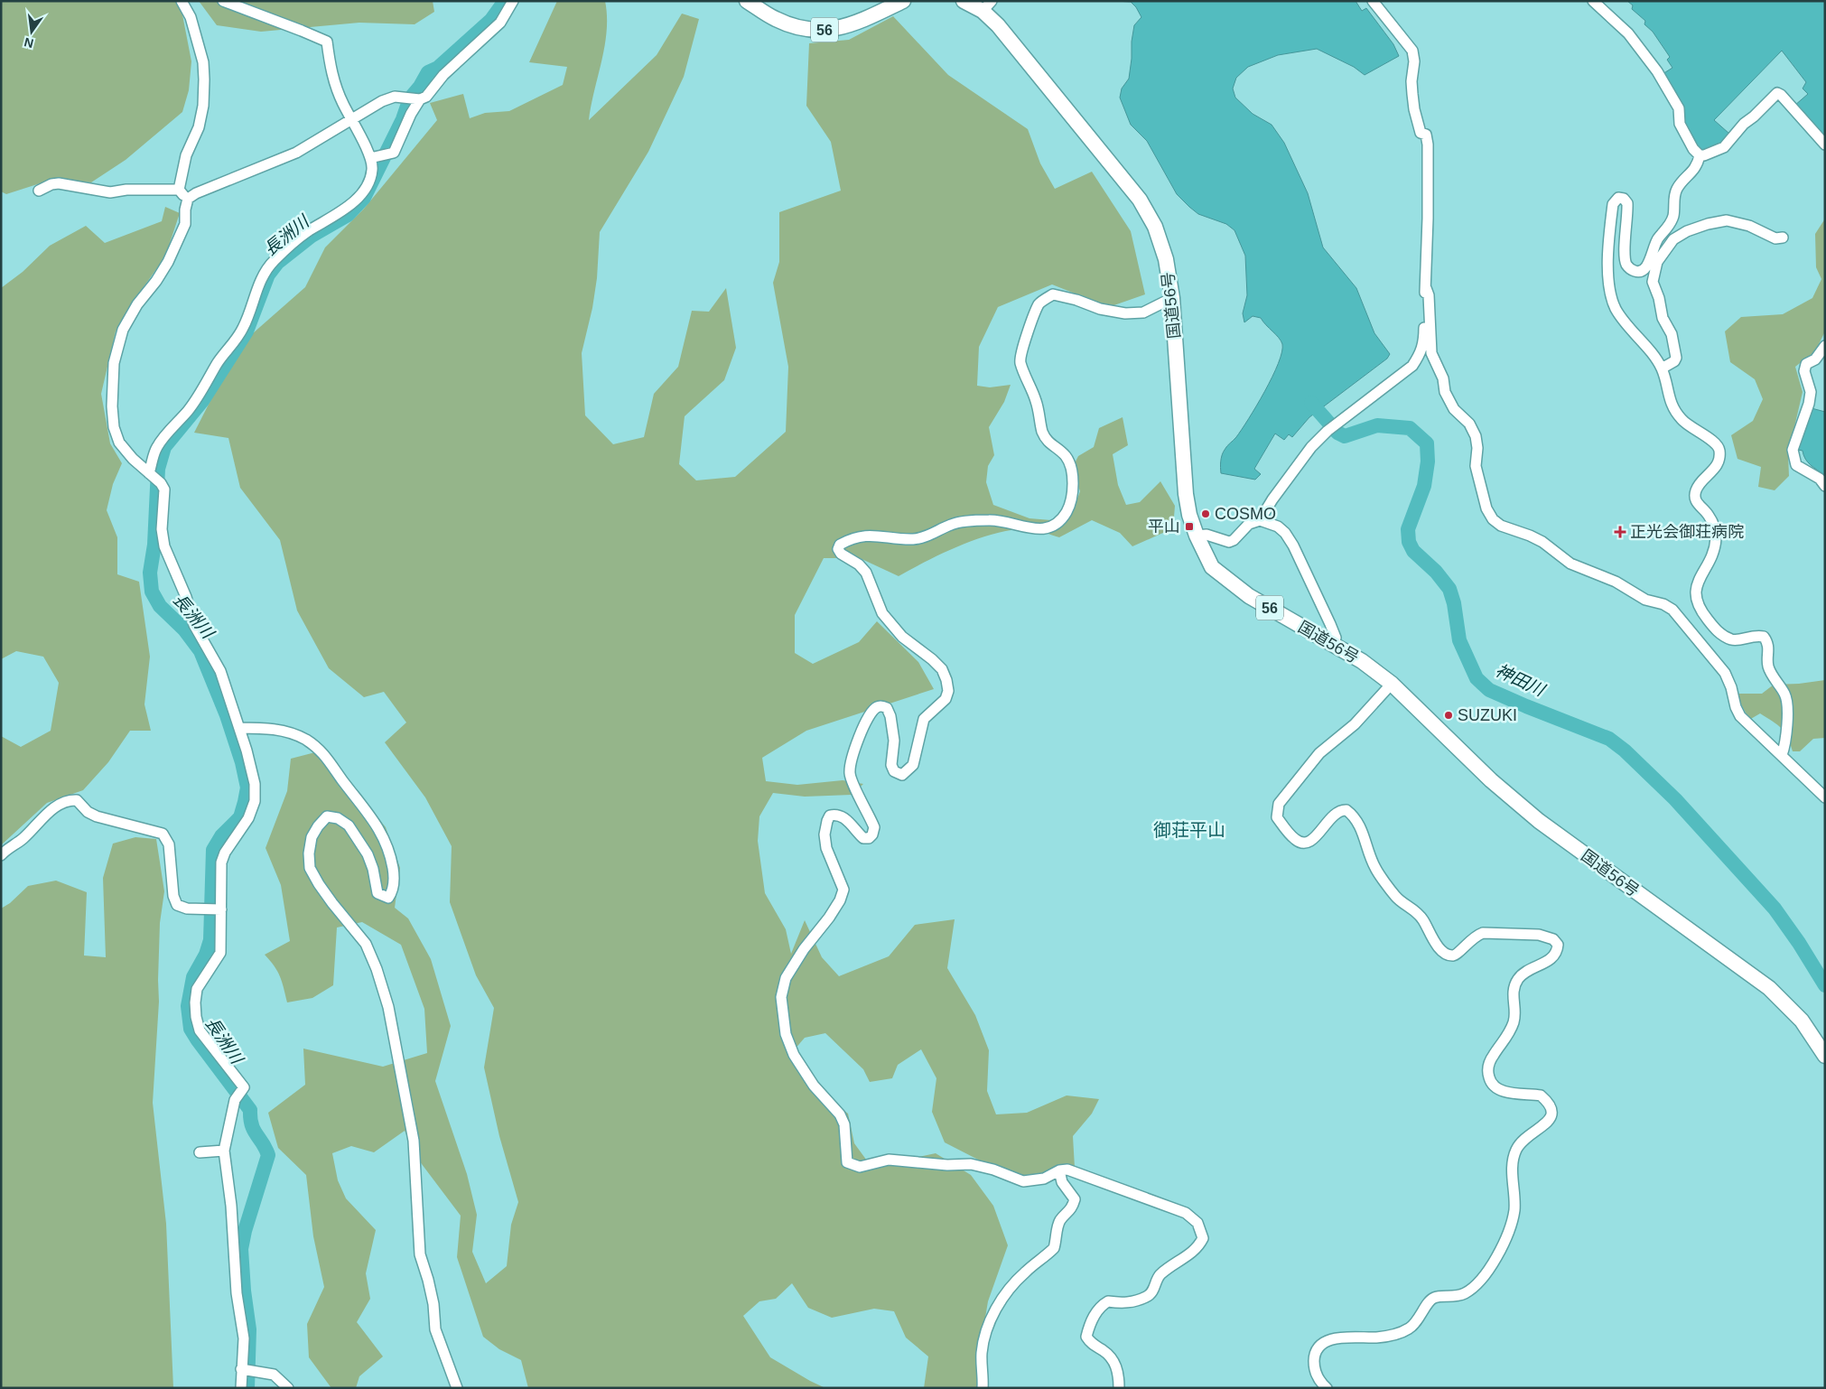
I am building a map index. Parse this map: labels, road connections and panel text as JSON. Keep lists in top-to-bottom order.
{
  "streets": {
    "highway": ["56", "国道56号"]
  },
  "districts": ["御荘平山"],
  "water": ["長洲川", "神田川"],
  "places": {
    "other": ["COSMO", "SUZUKI"],
    "transit": ["平山"],
    "health": ["正光会御荘病院"]
  },
  "north": "bottom"
}
